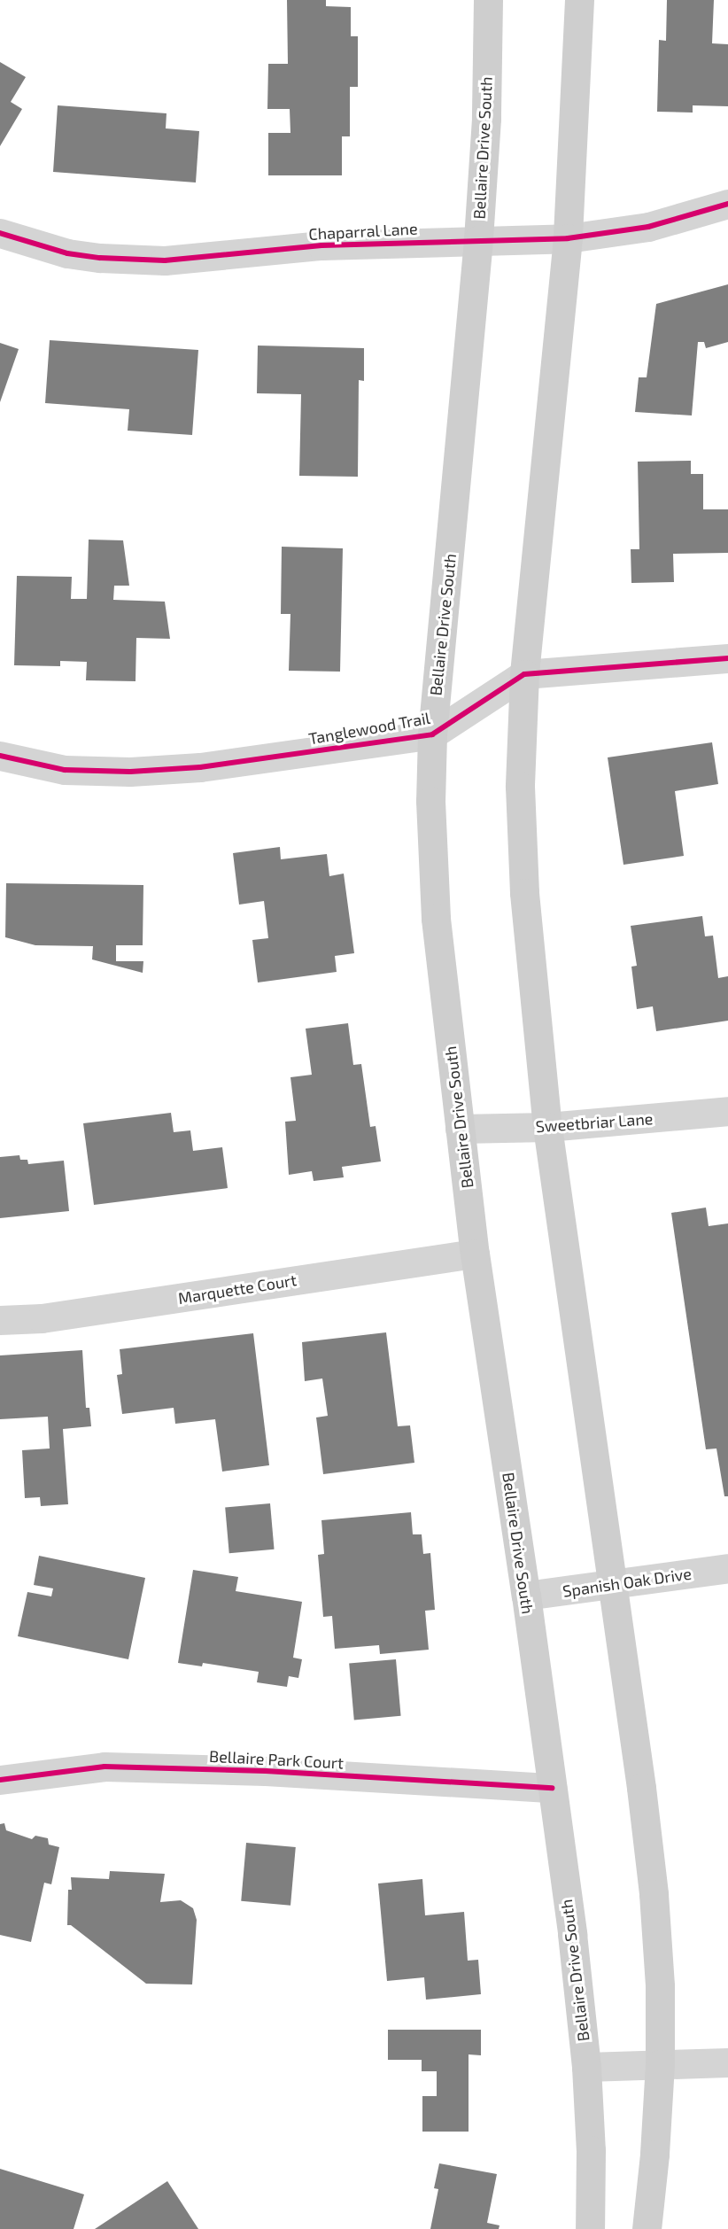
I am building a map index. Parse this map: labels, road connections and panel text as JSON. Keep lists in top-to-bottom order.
{
  "streets": {
    "main road": ["Bellaire Drive South"],
    "street": [
      "Chaparral Lane",
      "Tanglewood Trail",
      "Sweetbriar Lane",
      "Marquette Court",
      "Spanish Oak Drive",
      "Bellaire Park Court"
    ]
  },
  "crossings": [
    ["Bellaire Drive South", "Chaparral Lane"],
    ["Bellaire Drive South", "Tanglewood Trail"],
    ["Bellaire Drive South", "Sweetbriar Lane"],
    ["Bellaire Drive South", "Marquette Court"],
    ["Bellaire Drive South", "Spanish Oak Drive"],
    ["Bellaire Drive South", "Bellaire Park Court"]
  ]
}
